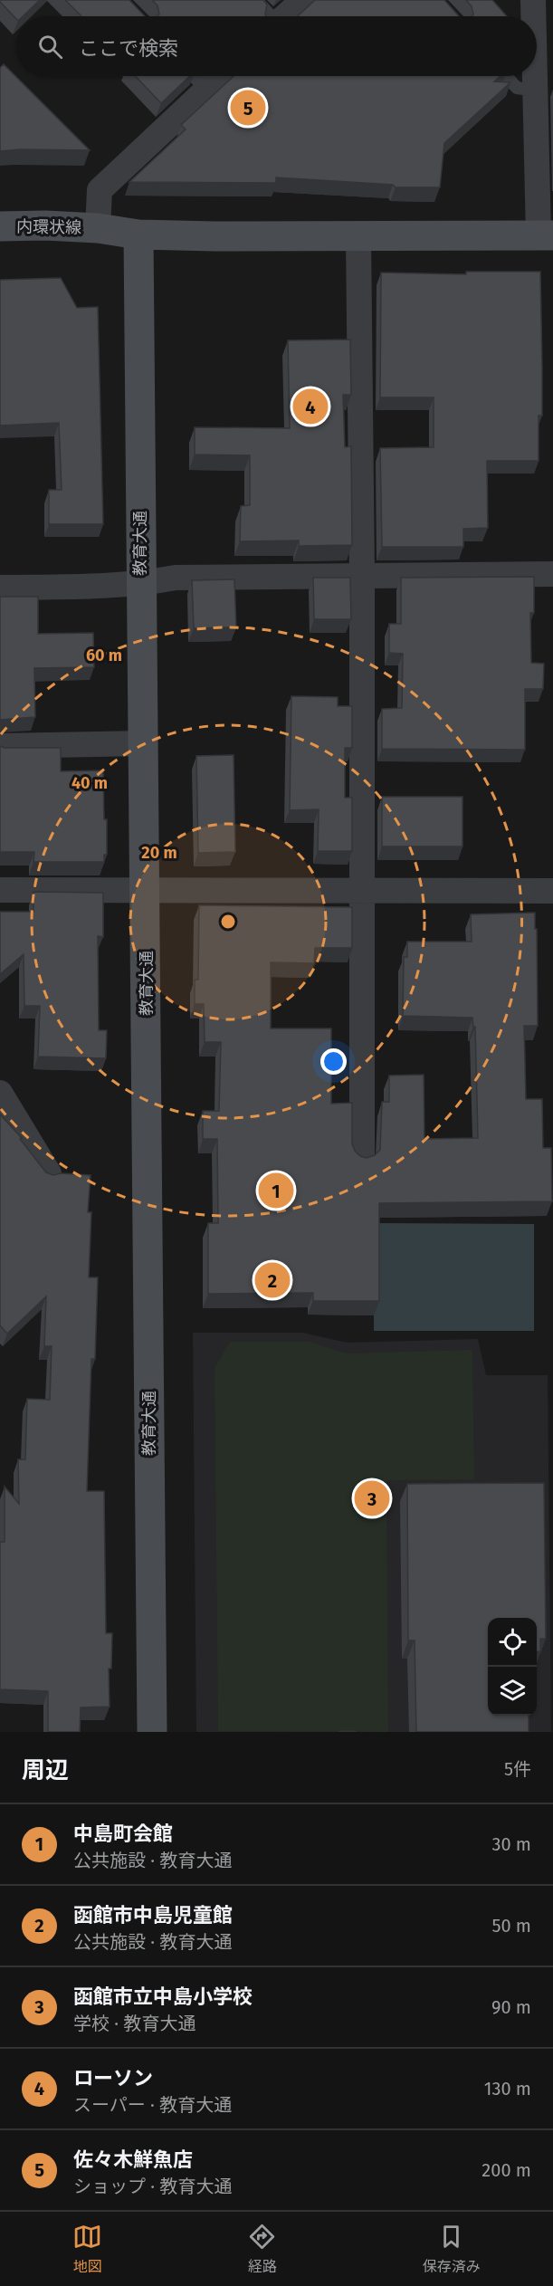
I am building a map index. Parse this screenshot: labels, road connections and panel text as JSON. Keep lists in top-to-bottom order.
{
  "streets": {
    "street": ["内環状線", "教育大通"]
  },
  "crossings": [
    ["内環状線", "教育大通"]
  ],
  "page": {
    "search": "ここで検索",
    "pins": [
      "5",
      "4",
      "1",
      "2",
      "3"
    ],
    "heading": ["周辺", "5件"],
    "list": [
      {
        "mark": "1",
        "name": "中島町会館",
        "note": "公共施設 · 教育大通",
        "value": "30 m"
      },
      {
        "mark": "2",
        "name": "函館市中島児童館",
        "note": "公共施設 · 教育大通",
        "value": "50 m"
      },
      {
        "mark": "3",
        "name": "函館市立中島小学校",
        "note": "学校 · 教育大通",
        "value": "90 m"
      },
      {
        "mark": "4",
        "name": "ローソン",
        "note": "スーパー · 教育大通",
        "value": "130 m"
      },
      {
        "mark": "5",
        "name": "佐々木鮮魚店",
        "note": "ショップ · 教育大通",
        "value": "200 m"
      }
    ],
    "nav": ["地図", "経路", "保存済み"]
  },
  "rings": ["60 m", "40 m", "20 m"]
}
